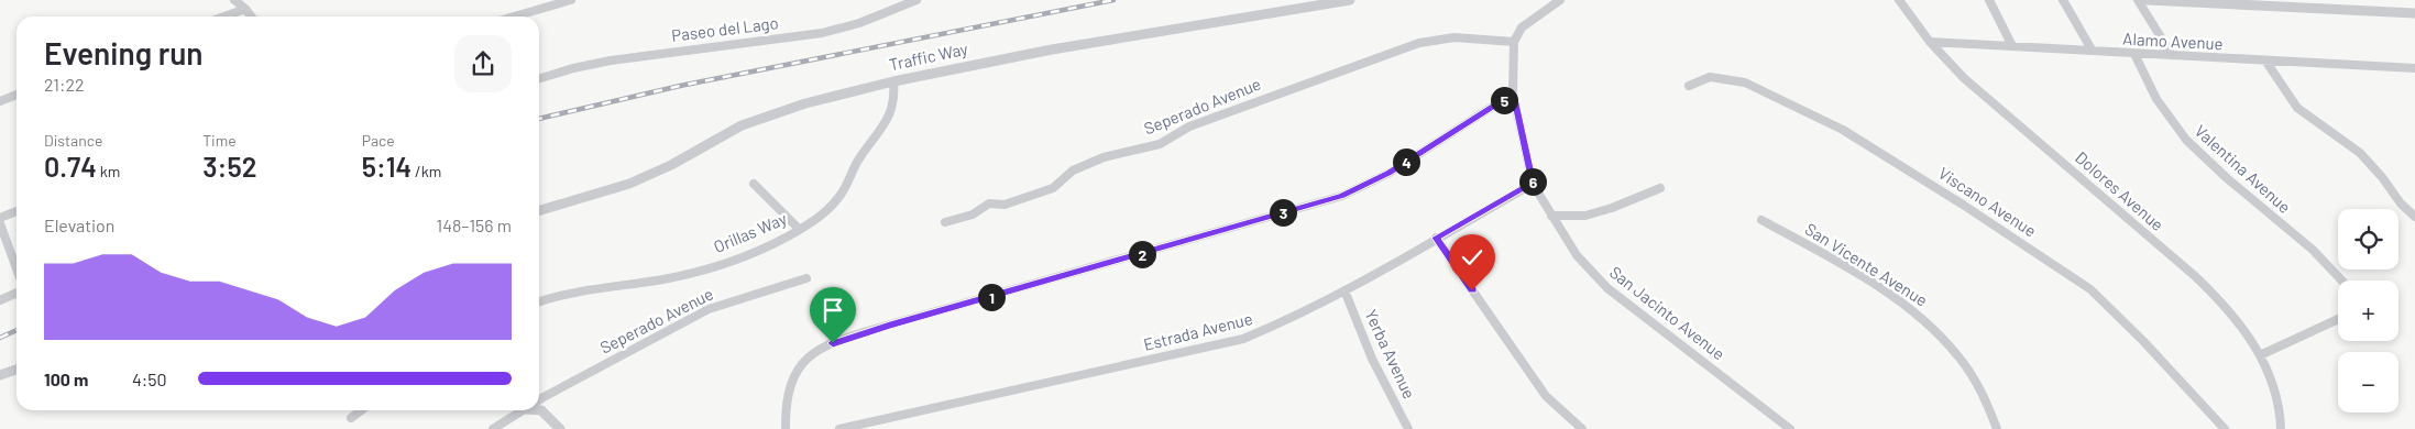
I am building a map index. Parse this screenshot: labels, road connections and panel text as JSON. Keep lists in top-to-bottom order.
{
  "streets": {
    "street": [
      "Paseo del Lago",
      "Alamo Avenue",
      "Traffic Way",
      "Seperado Avenue",
      "Valentina Avenue",
      "Dolores Avenue",
      "Viscano Avenue",
      "Orillas Way",
      "San Vicente Avenue",
      "San Jacinto Avenue",
      "Estrada Avenue",
      "Yerba Avenue"
    ]
  },
  "crossings": [
    ["Alamo Avenue", "Valentina Avenue"],
    ["Alamo Avenue", "Dolores Avenue"],
    ["Traffic Way", "Orillas Way"],
    ["Seperado Avenue", "San Jacinto Avenue"],
    ["San Jacinto Avenue", "Estrada Avenue"],
    ["Estrada Avenue", "Yerba Avenue"]
  ],
  "page": {
    "heading": ["Evening run", "21:22"],
    "pins": [
      "5",
      "4",
      "6",
      "3",
      "2",
      "1"
    ],
    "stats": [
      ["Distance", "0.74 km"],
      ["Time", "3:52"],
      ["Pace", "5:14 /km"]
    ],
    "chart": ["Elevation", "148–156 m"],
    "map_buttons": ["+", "−"],
    "list": [
      {
        "name": "100 m",
        "note": "4:50"
      }
    ]
  }
}
